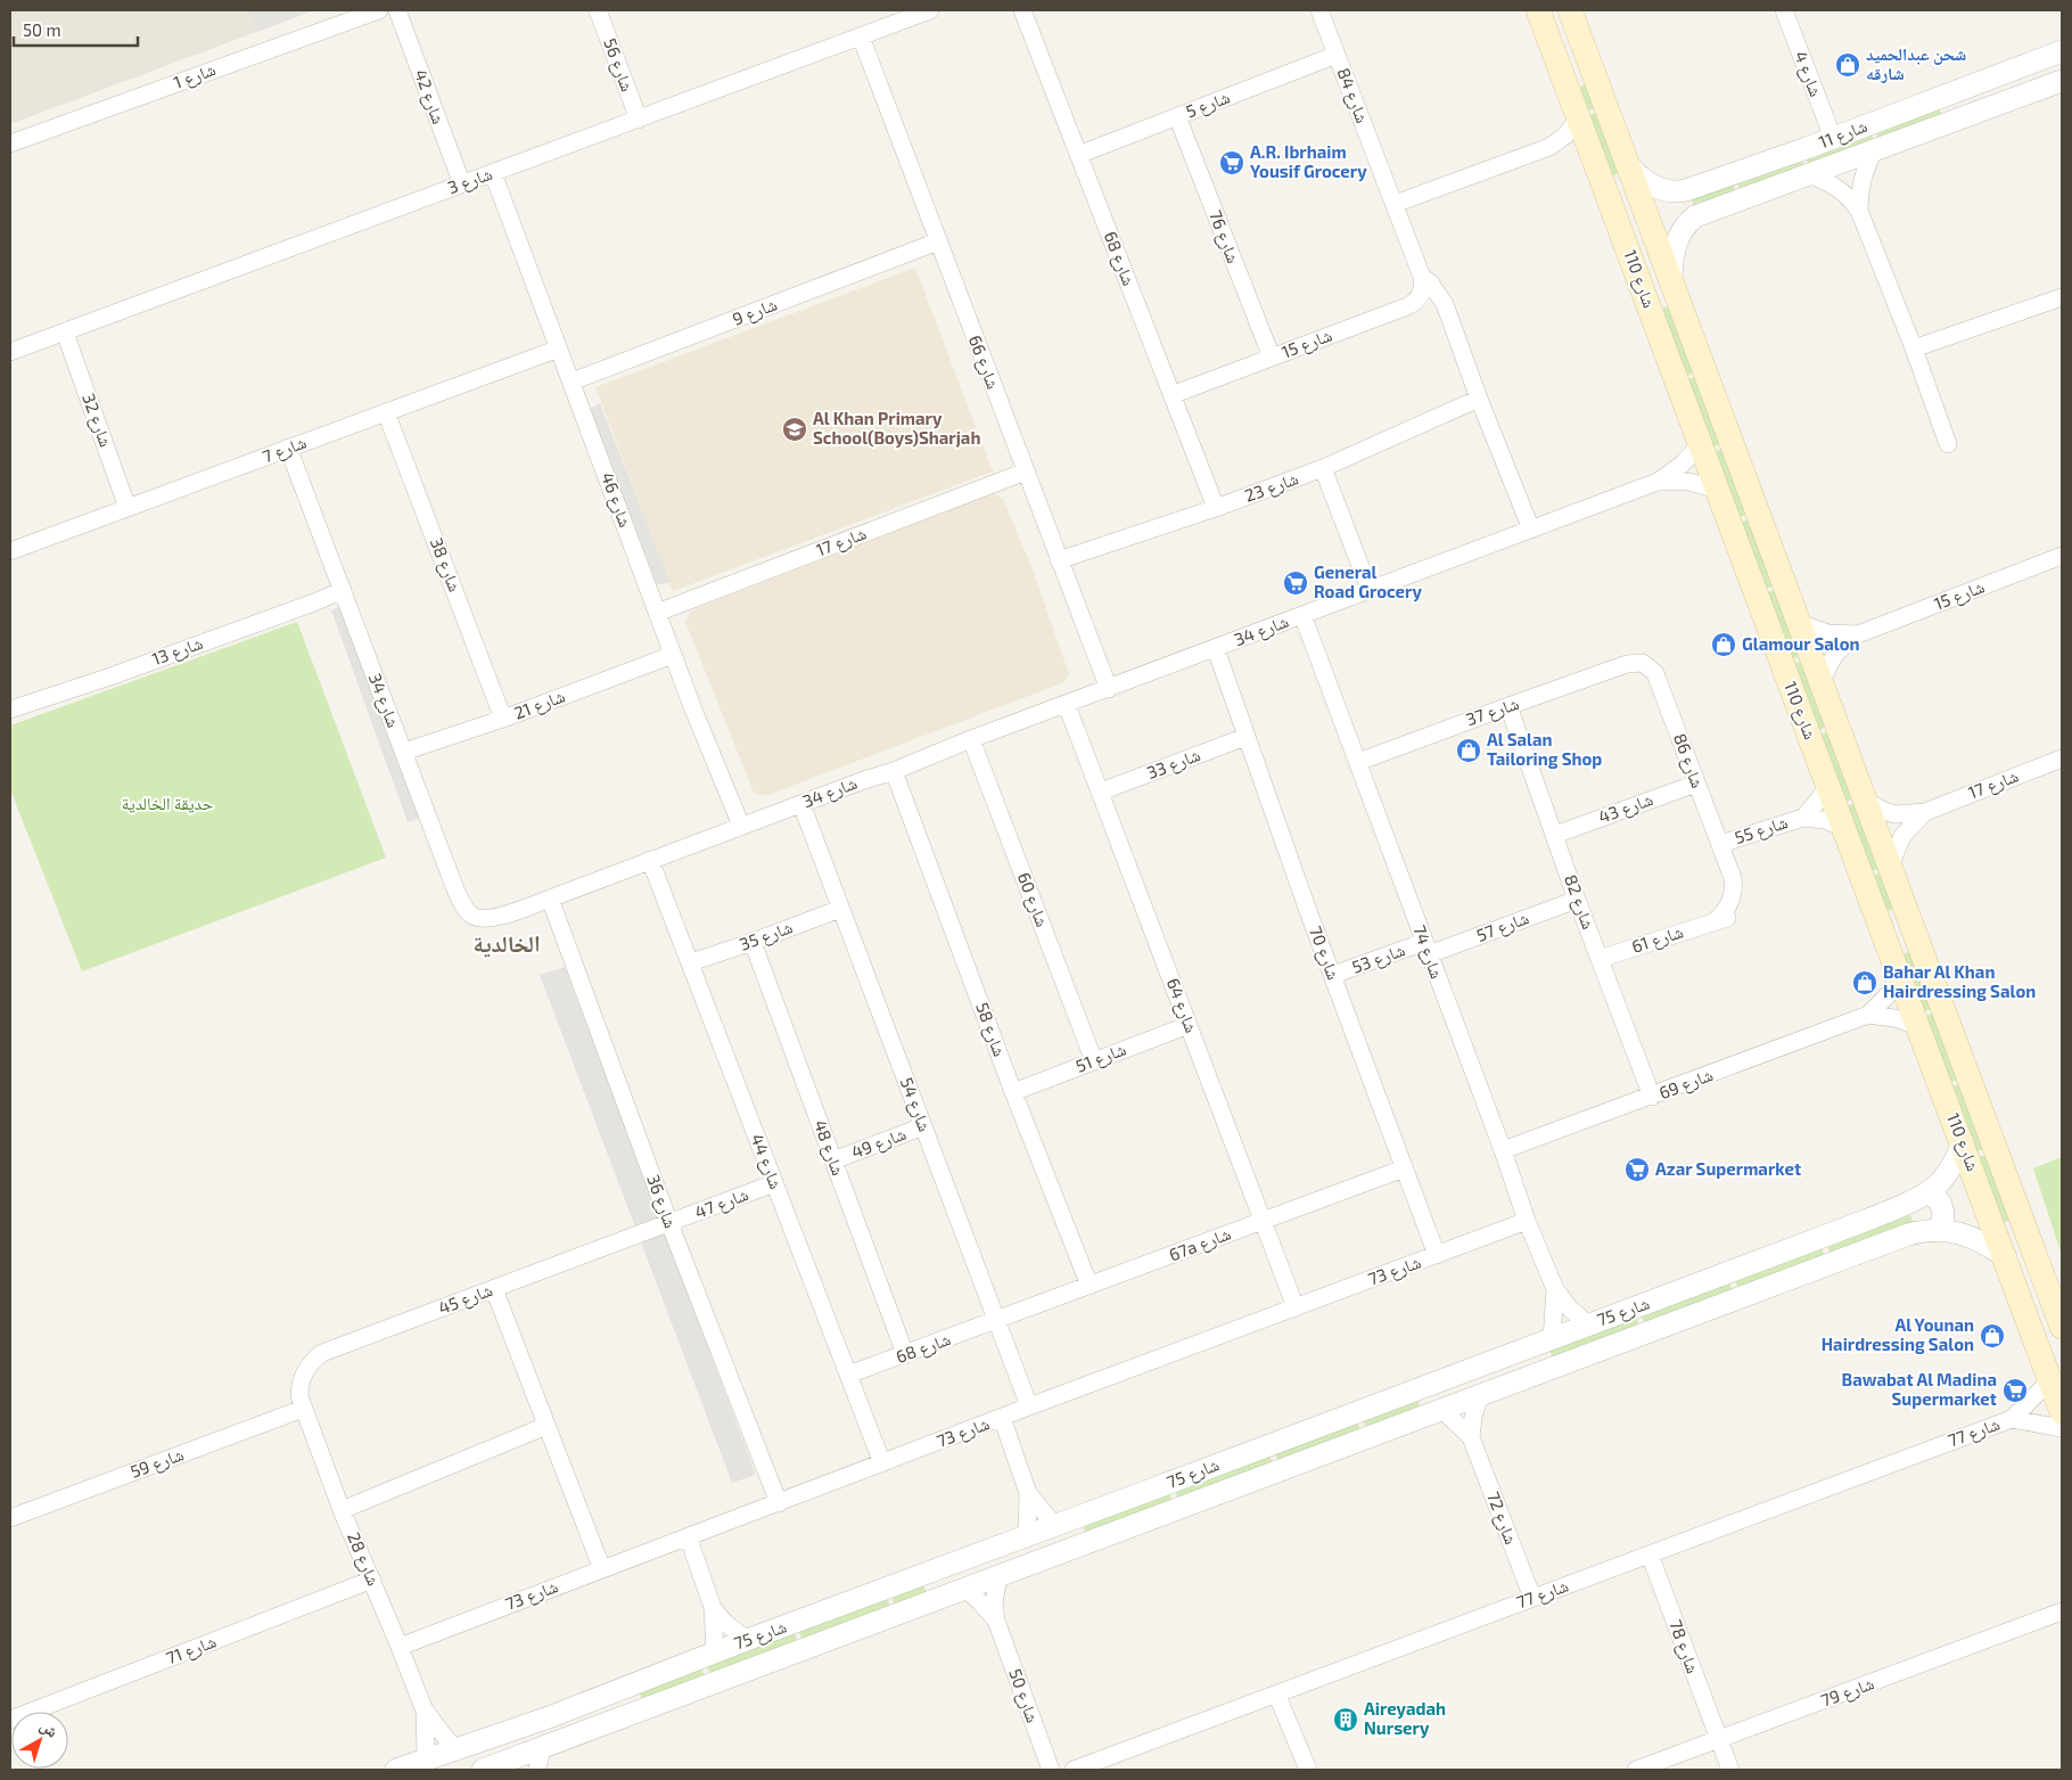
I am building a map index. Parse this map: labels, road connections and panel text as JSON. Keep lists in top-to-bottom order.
{
  "streets": {
    "main road": ["شارع 110"],
    "street": [
      "شارع 56",
      "شارع 4",
      "شارع 1",
      "شارع 84",
      "شارع 42",
      "شارع 5",
      "شارع 11",
      "شارع 3",
      "شارع 76",
      "شارع 68",
      "شارع 9",
      "شارع 15",
      "شارع 66",
      "شارع 32",
      "شارع 7",
      "شارع 23",
      "شارع 46",
      "شارع 17",
      "شارع 38",
      "شارع 34",
      "شارع 13",
      "شارع 21",
      "شارع 37",
      "شارع 86",
      "شارع 33",
      "شارع 43",
      "شارع 55",
      "شارع 60",
      "شارع 82",
      "شارع 57",
      "شارع 35",
      "شارع 61",
      "شارع 74",
      "شارع 70",
      "شارع 53",
      "شارع 64",
      "شارع 58",
      "شارع 51",
      "شارع 69",
      "شارع 54",
      "شارع 49",
      "شارع 48",
      "شارع 44",
      "شارع 36",
      "شارع 47",
      "67a شارع",
      "شارع 73",
      "شارع 45",
      "شارع 75",
      "شارع 77",
      "شارع 59",
      "شارع 72",
      "شارع 28",
      "شارع 78",
      "شارع 71",
      "شارع 79",
      "شارع 50"
    ]
  },
  "crossings": [
    ["شارع 56", "شارع 3"],
    ["شارع 4", "شارع 11"],
    ["شارع 84", "شارع 5"],
    ["شارع 84", "شارع 15"],
    ["شارع 84", "شارع 23"],
    ["شارع 84", "شارع 34"],
    ["شارع 42", "شارع 3"],
    ["شارع 5", "شارع 76"],
    ["شارع 5", "شارع 68"],
    ["شارع 11", "شارع 110"],
    ["شارع 3", "شارع 66"],
    ["شارع 3", "شارع 32"],
    ["شارع 3", "شارع 46"],
    ["شارع 76", "شارع 15"],
    ["شارع 68", "شارع 15"],
    ["شارع 68", "شارع 23"],
    ["شارع 68", "شارع 54"],
    ["شارع 68", "شارع 48"],
    ["شارع 68", "شارع 44"],
    ["شارع 68", "67a شارع"],
    ["شارع 110", "شارع 15"],
    ["شارع 110", "شارع 17"],
    ["شارع 110", "شارع 34"],
    ["شارع 110", "شارع 55"],
    ["شارع 110", "شارع 69"],
    ["شارع 110", "شارع 75"],
    ["شارع 110", "شارع 77"],
    ["شارع 9", "شارع 66"],
    ["شارع 9", "شارع 46"],
    ["شارع 66", "شارع 23"],
    ["شارع 66", "شارع 17"],
    ["شارع 66", "شارع 34"],
    ["شارع 32", "شارع 7"],
    ["شارع 7", "شارع 46"],
    ["شارع 7", "شارع 38"],
    ["شارع 7", "شارع 34"],
    ["شارع 46", "شارع 17"],
    ["شارع 46", "شارع 34"],
    ["شارع 46", "شارع 21"],
    ["شارع 38", "شارع 21"],
    ["شارع 34", "شارع 13"],
    ["شارع 34", "شارع 21"],
    ["شارع 34", "شارع 60"],
    ["شارع 34", "شارع 74"],
    ["شارع 34", "شارع 70"],
    ["شارع 34", "شارع 64"],
    ["شارع 34", "شارع 58"],
    ["شارع 34", "شارع 54"],
    ["شارع 34", "شارع 44"],
    ["شارع 34", "شارع 36"],
    ["شارع 37", "شارع 86"],
    ["شارع 37", "شارع 82"],
    ["شارع 37", "شارع 74"],
    ["شارع 86", "شارع 43"],
    ["شارع 86", "شارع 55"],
    ["شارع 86", "شارع 61"],
    ["شارع 33", "شارع 70"],
    ["شارع 33", "شارع 64"],
    ["شارع 43", "شارع 82"],
    ["شارع 60", "شارع 51"],
    ["شارع 82", "شارع 57"],
    ["شارع 82", "شارع 61"],
    ["شارع 82", "شارع 69"],
    ["شارع 57", "شارع 74"],
    ["شارع 57", "شارع 53"],
    ["شارع 35", "شارع 54"],
    ["شارع 35", "شارع 48"],
    ["شارع 35", "شارع 44"],
    ["شارع 74", "شارع 53"],
    ["شارع 74", "شارع 69"],
    ["شارع 74", "شارع 73"],
    ["شارع 74", "شارع 75"],
    ["شارع 70", "شارع 53"],
    ["شارع 70", "67a شارع"],
    ["شارع 70", "شارع 73"],
    ["شارع 64", "شارع 51"],
    ["شارع 64", "67a شارع"],
    ["شارع 64", "شارع 73"],
    ["شارع 58", "شارع 51"],
    ["شارع 58", "67a شارع"],
    ["شارع 54", "شارع 49"],
    ["شارع 54", "67a شارع"],
    ["شارع 54", "شارع 73"],
    ["شارع 49", "شارع 48"],
    ["شارع 44", "شارع 47"],
    ["شارع 44", "شارع 73"],
    ["شارع 36", "شارع 47"],
    ["شارع 36", "شارع 73"],
    ["شارع 36", "شارع 45"],
    ["شارع 47", "شارع 45"],
    ["شارع 73", "شارع 28"],
    ["شارع 45", "شارع 59"],
    ["شارع 45", "شارع 28"],
    ["شارع 75", "شارع 72"],
    ["شارع 75", "شارع 28"],
    ["شارع 75", "شارع 50"],
    ["شارع 77", "شارع 72"],
    ["شارع 77", "شارع 78"],
    ["شارع 59", "شارع 28"],
    ["شارع 28", "شارع 71"],
    ["شارع 78", "شارع 79"]
  ],
  "districts": ["الخالدية"],
  "parks": ["حديقة الخالدية"],
  "places": {
    "shop": [
      "شحن عبدالحميد شارقه",
      "Glamour Salon",
      "Al Salan Tailoring Shop",
      "Bahar Al Khan Hairdressing Salon",
      "Al Younan Hairdressing Salon"
    ],
    "supermarket": [
      "A.R. Ibrhaim Yousif Grocery",
      "General Road Grocery",
      "Azar Supermarket",
      "Bawabat Al Madina Supermarket"
    ],
    "school or university": ["Al Khan Primary School(Boys)Sharjah"],
    "building": ["Aireyadah Nursery"]
  },
  "scale_bar": "50 m",
  "north": "top right"
}
